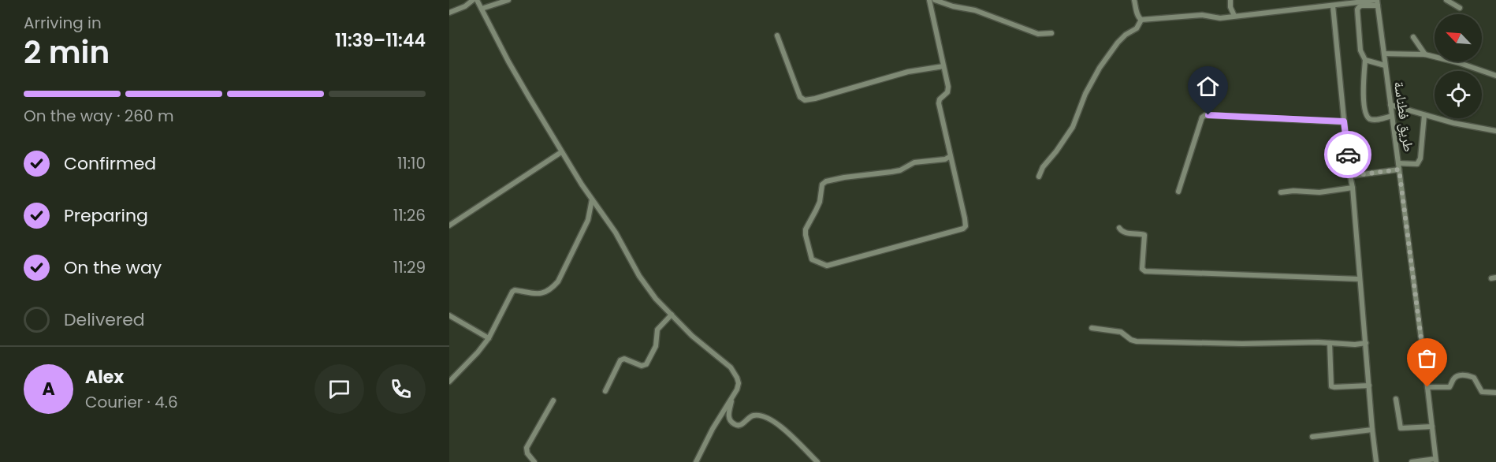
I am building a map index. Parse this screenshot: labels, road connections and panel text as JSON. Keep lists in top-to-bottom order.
{
  "streets": {
    "street": ["طريق فطناسة"]
  },
  "north": "top left",
  "page": {
    "heading": ["2 min", "Arriving in", "11:39–11:44"],
    "panel": ["Alex", "Courier · 4.6"],
    "bar": "On the way · 260 m",
    "list": [
      ["Confirmed", "11:10"],
      ["Preparing", "11:26"],
      ["On the way", "11:29"],
      "Delivered"
    ],
    "round": "A"
  }
}
